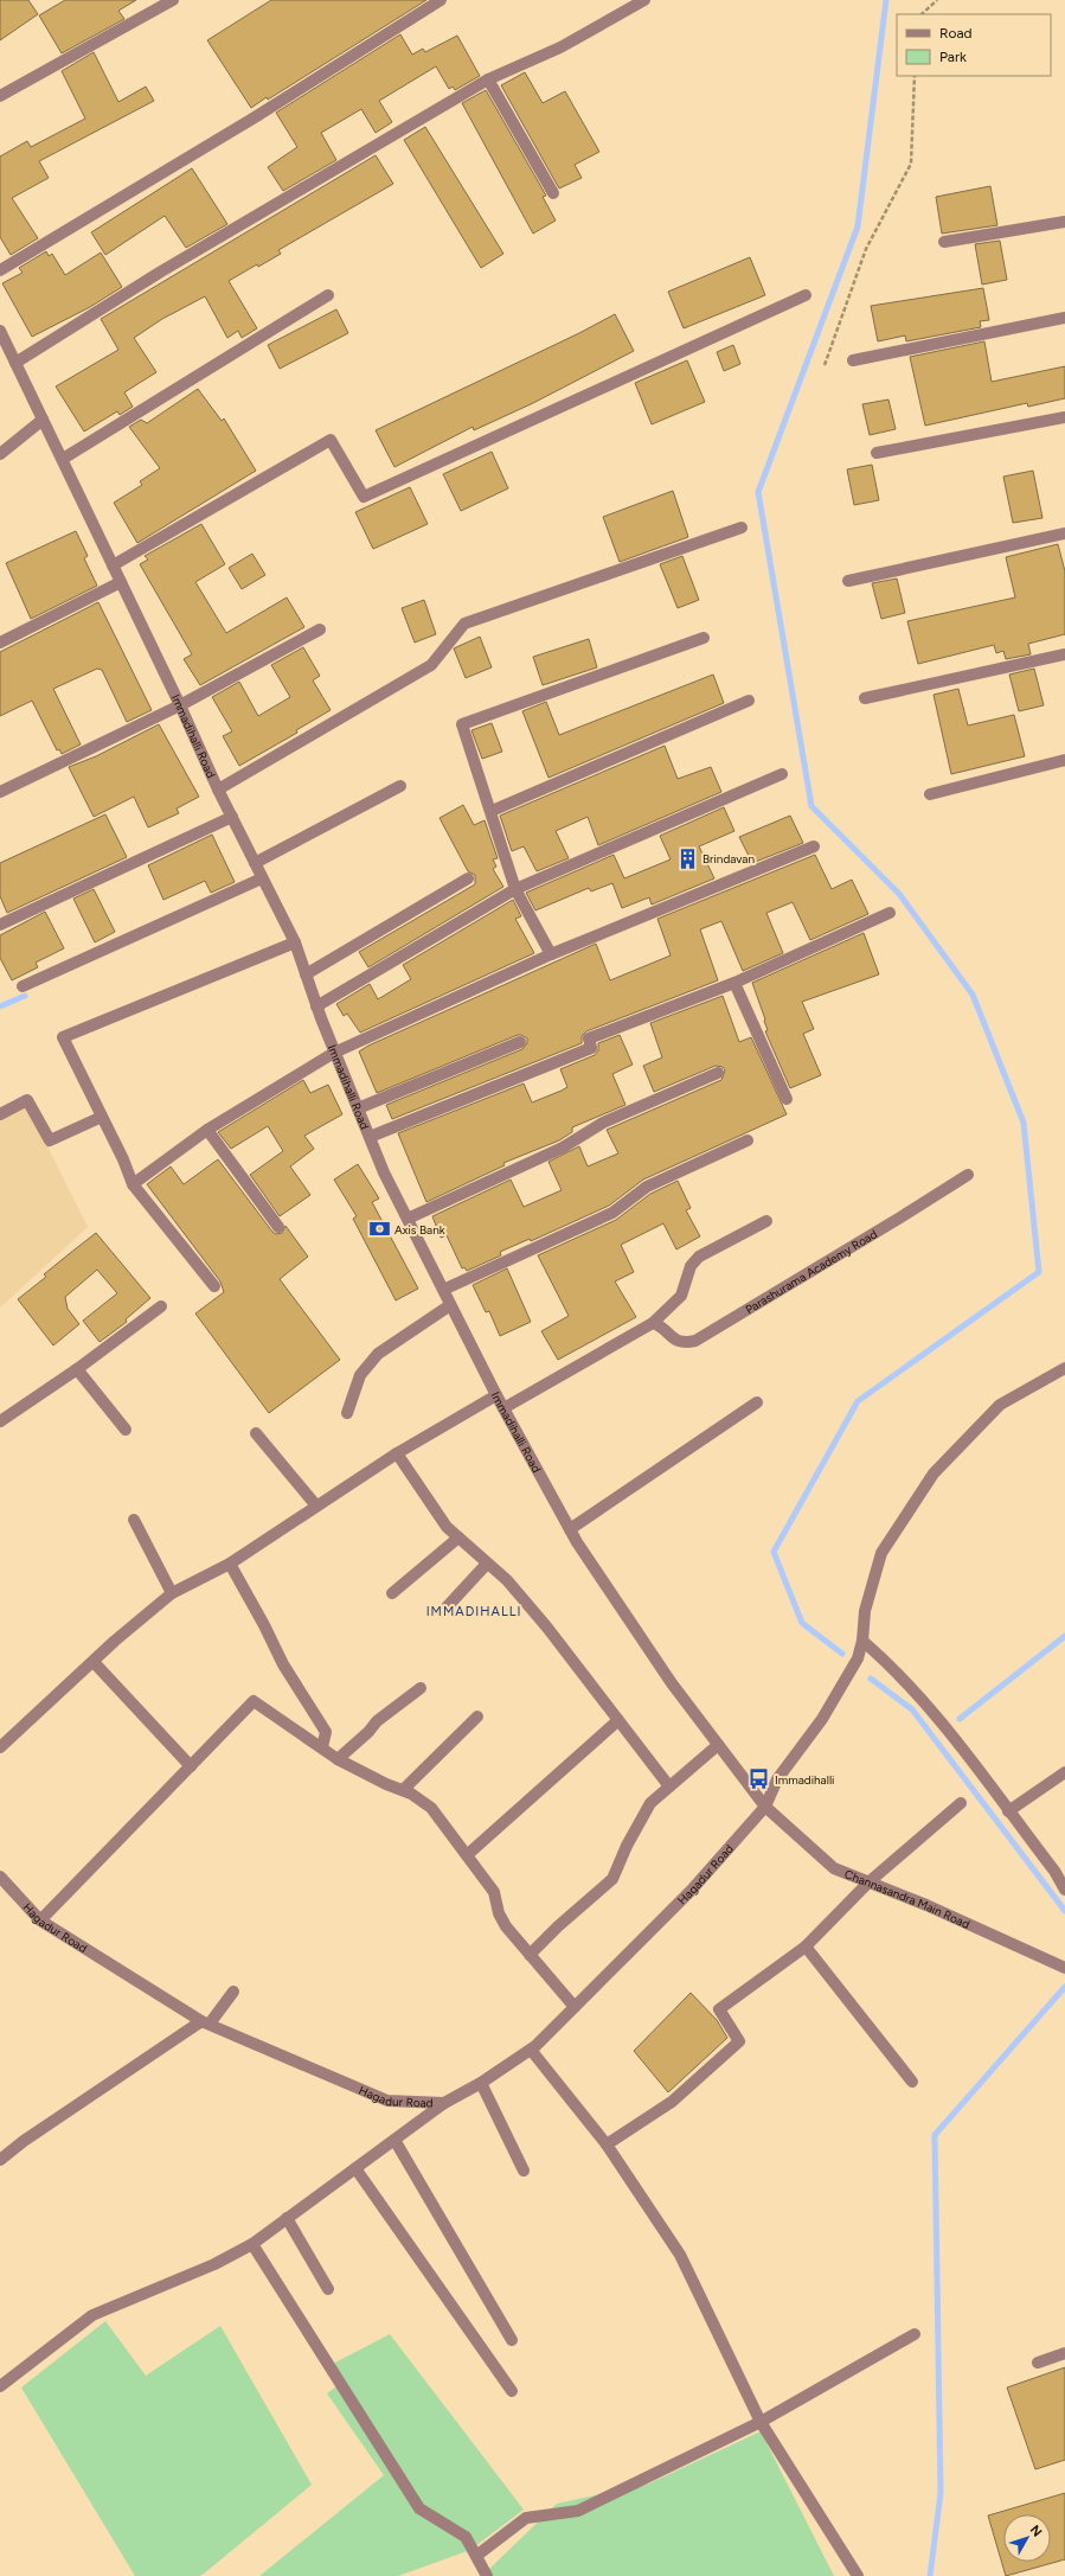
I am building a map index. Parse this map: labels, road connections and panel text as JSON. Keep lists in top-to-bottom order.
{
  "streets": {
    "street": [
      "Immadihalli Road",
      "Parashurama Academy Road",
      "Hagadur Road",
      "Channasandra Main Road"
    ]
  },
  "crossings": [
    ["Immadihalli Road", "Hagadur Road"],
    ["Immadihalli Road", "Channasandra Main Road"],
    ["Hagadur Road", "Channasandra Main Road"]
  ],
  "districts": ["IMMADIHALLI"],
  "places": {
    "building": ["Brindavan"],
    "bank": ["Axis Bank"],
    "bus stop": ["Immadihalli"]
  },
  "legend": ["Road", "Park"],
  "north": "top right"
}
